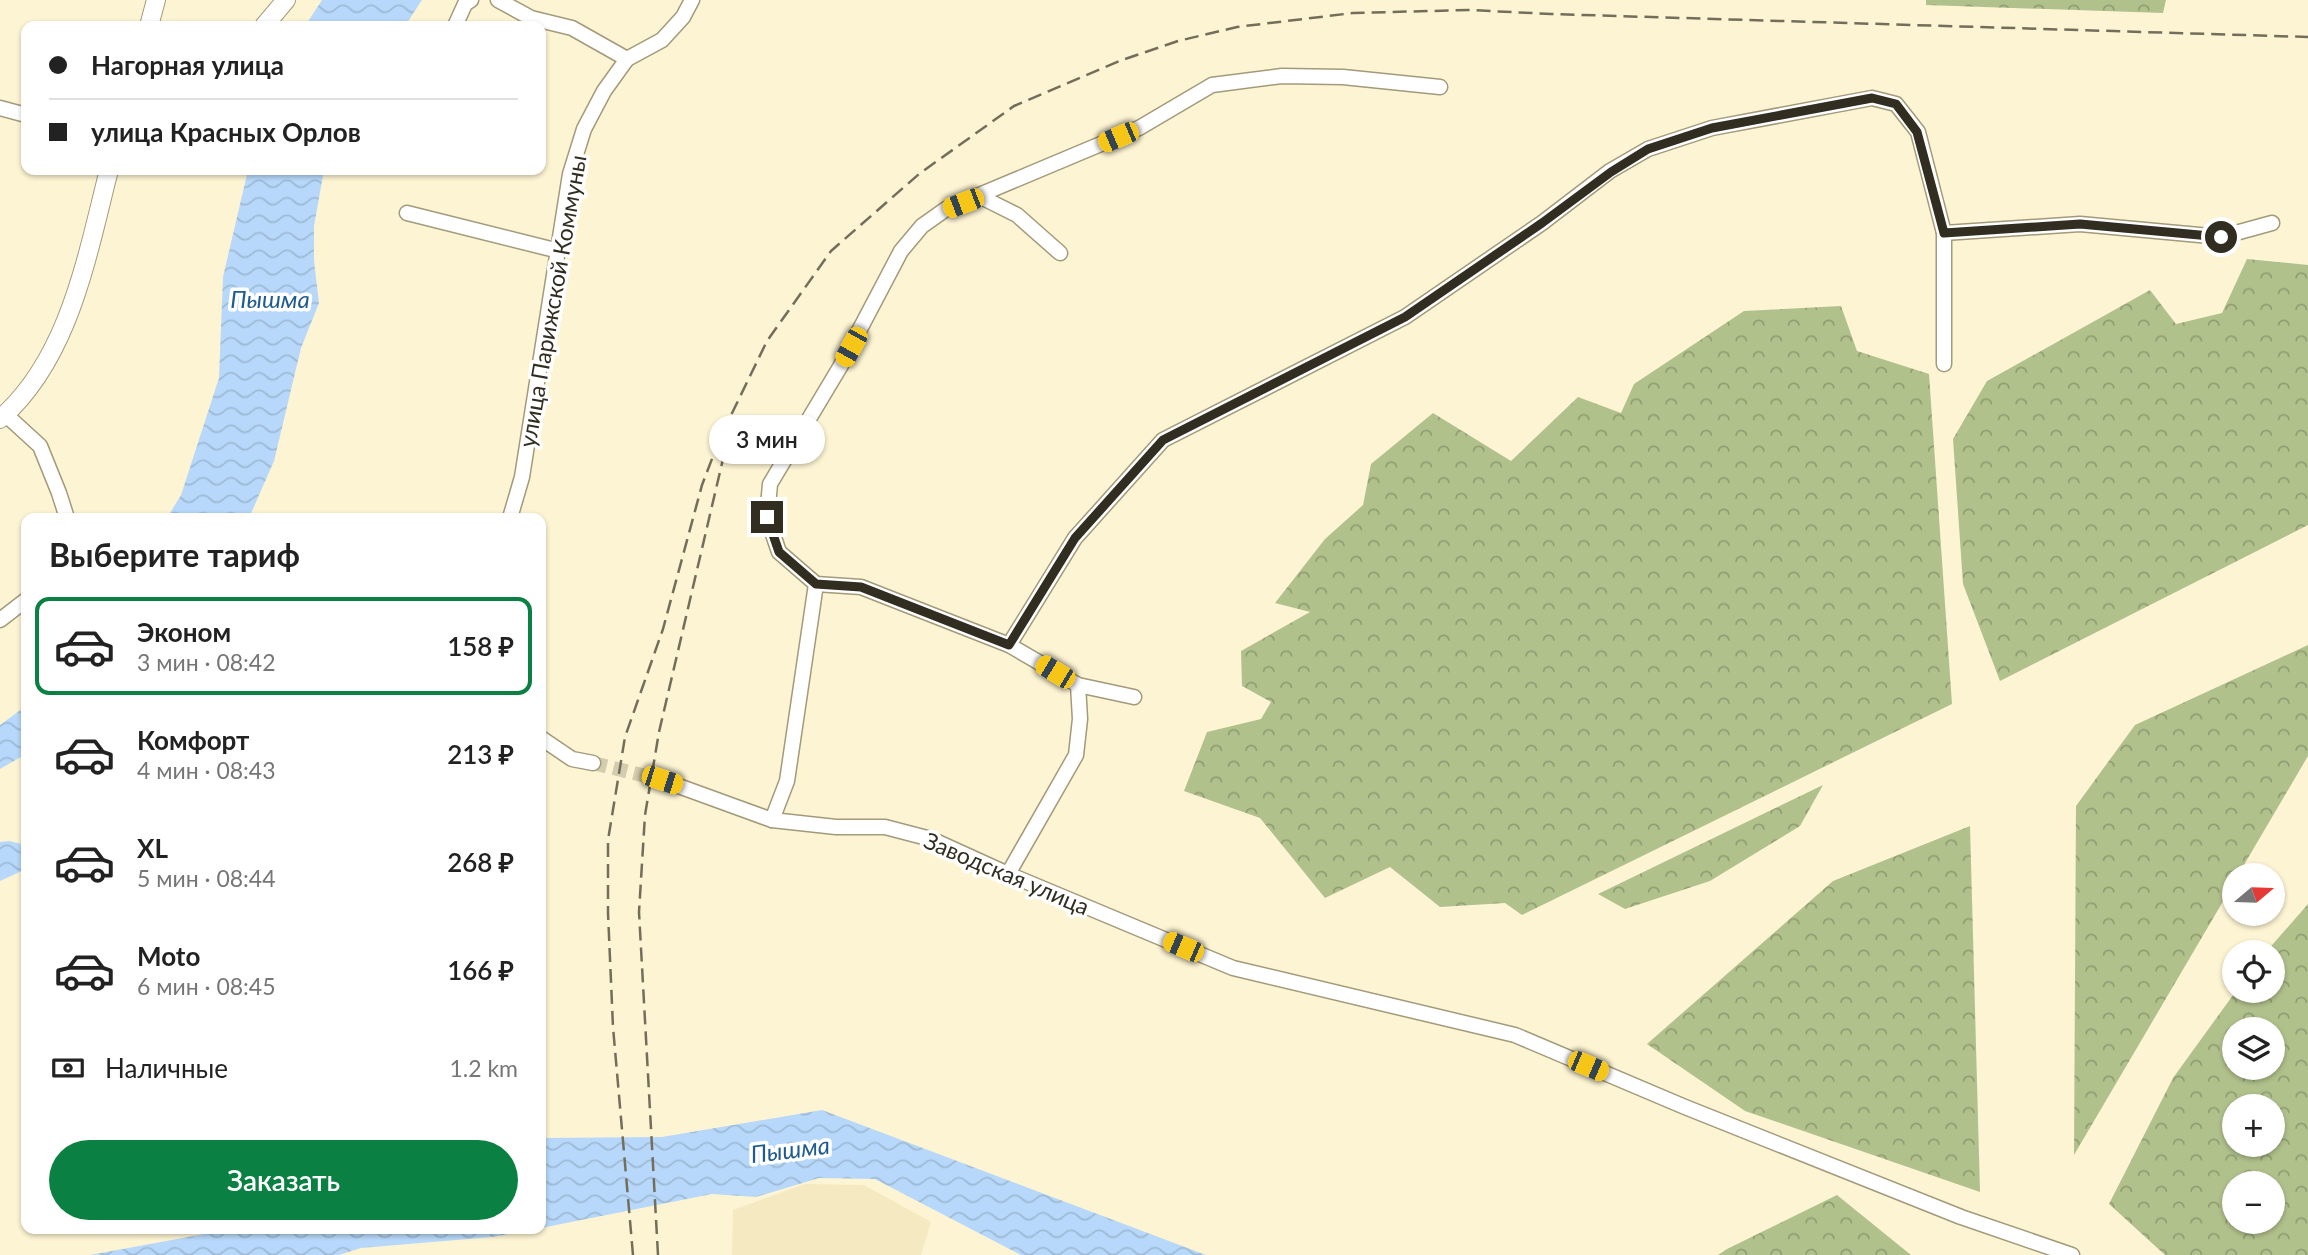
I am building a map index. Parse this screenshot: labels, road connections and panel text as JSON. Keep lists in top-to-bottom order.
{
  "streets": {
    "street": ["улица Парижской Коммуны", "Заводская улица"]
  },
  "water": ["Пышма"],
  "north": "right",
  "page": {
    "banner": ["Нагорная улица", "улица Красных Орлов"],
    "bubble": "3 мин",
    "heading": "Выберите тариф",
    "list": [
      {
        "name": "Эконом",
        "note": "3 мин · 08:42",
        "value": "158 ₽"
      },
      {
        "name": "Комфорт",
        "note": "4 мин · 08:43",
        "value": "213 ₽"
      },
      {
        "name": "XL",
        "note": "5 мин · 08:44",
        "value": "268 ₽"
      },
      {
        "name": "Moto",
        "note": "6 мин · 08:45",
        "value": "166 ₽"
      }
    ],
    "map_buttons": ["+", "−"],
    "pay": ["Наличные", "1.2 km"],
    "buttons": "Заказать"
  }
}
